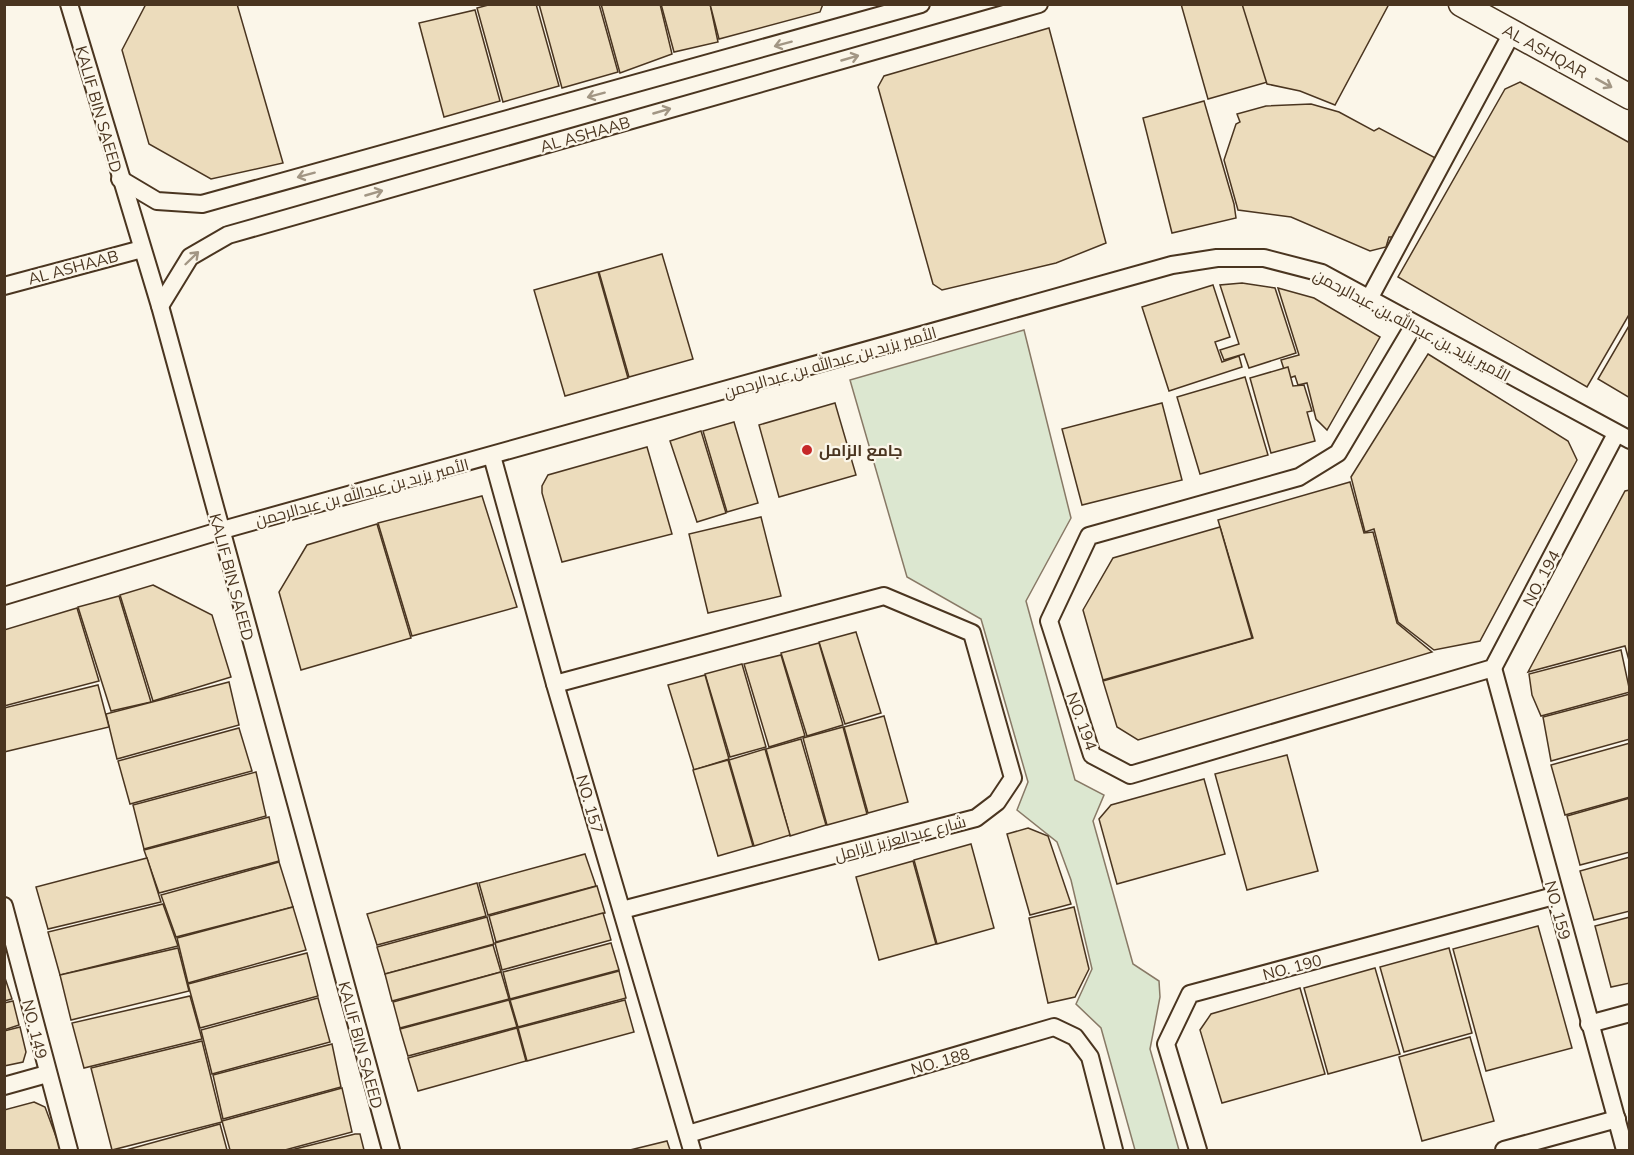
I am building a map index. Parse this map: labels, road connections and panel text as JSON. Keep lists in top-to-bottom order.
{
  "streets": {
    "street": [
      "AL ASHQAR",
      "KALIF BIN SAEED",
      "AL ASHAAB",
      "الأمير يزيد بن عبدالله بن عبدالرحمن",
      "NO. 194",
      "NO. 157",
      "شارع عبدالعزيز الزامل",
      "NO. 159",
      "NO. 190",
      "NO. 149",
      "NO. 188"
    ]
  },
  "crossings": [
    ["KALIF BIN SAEED", "AL ASHAAB"],
    ["KALIF BIN SAEED", "الأمير يزيد بن عبدالله بن عبدالرحمن"],
    ["الأمير يزيد بن عبدالله بن عبدالرحمن", "NO. 194"],
    ["الأمير يزيد بن عبدالله بن عبدالرحمن", "NO. 157"],
    ["NO. 194", "NO. 159"],
    ["NO. 157", "شارع عبدالعزيز الزامل"],
    ["NO. 157", "NO. 188"],
    ["NO. 159", "NO. 190"]
  ],
  "one_way": ["AL ASHQAR"],
  "places": ["جامع الزامل"]
}
